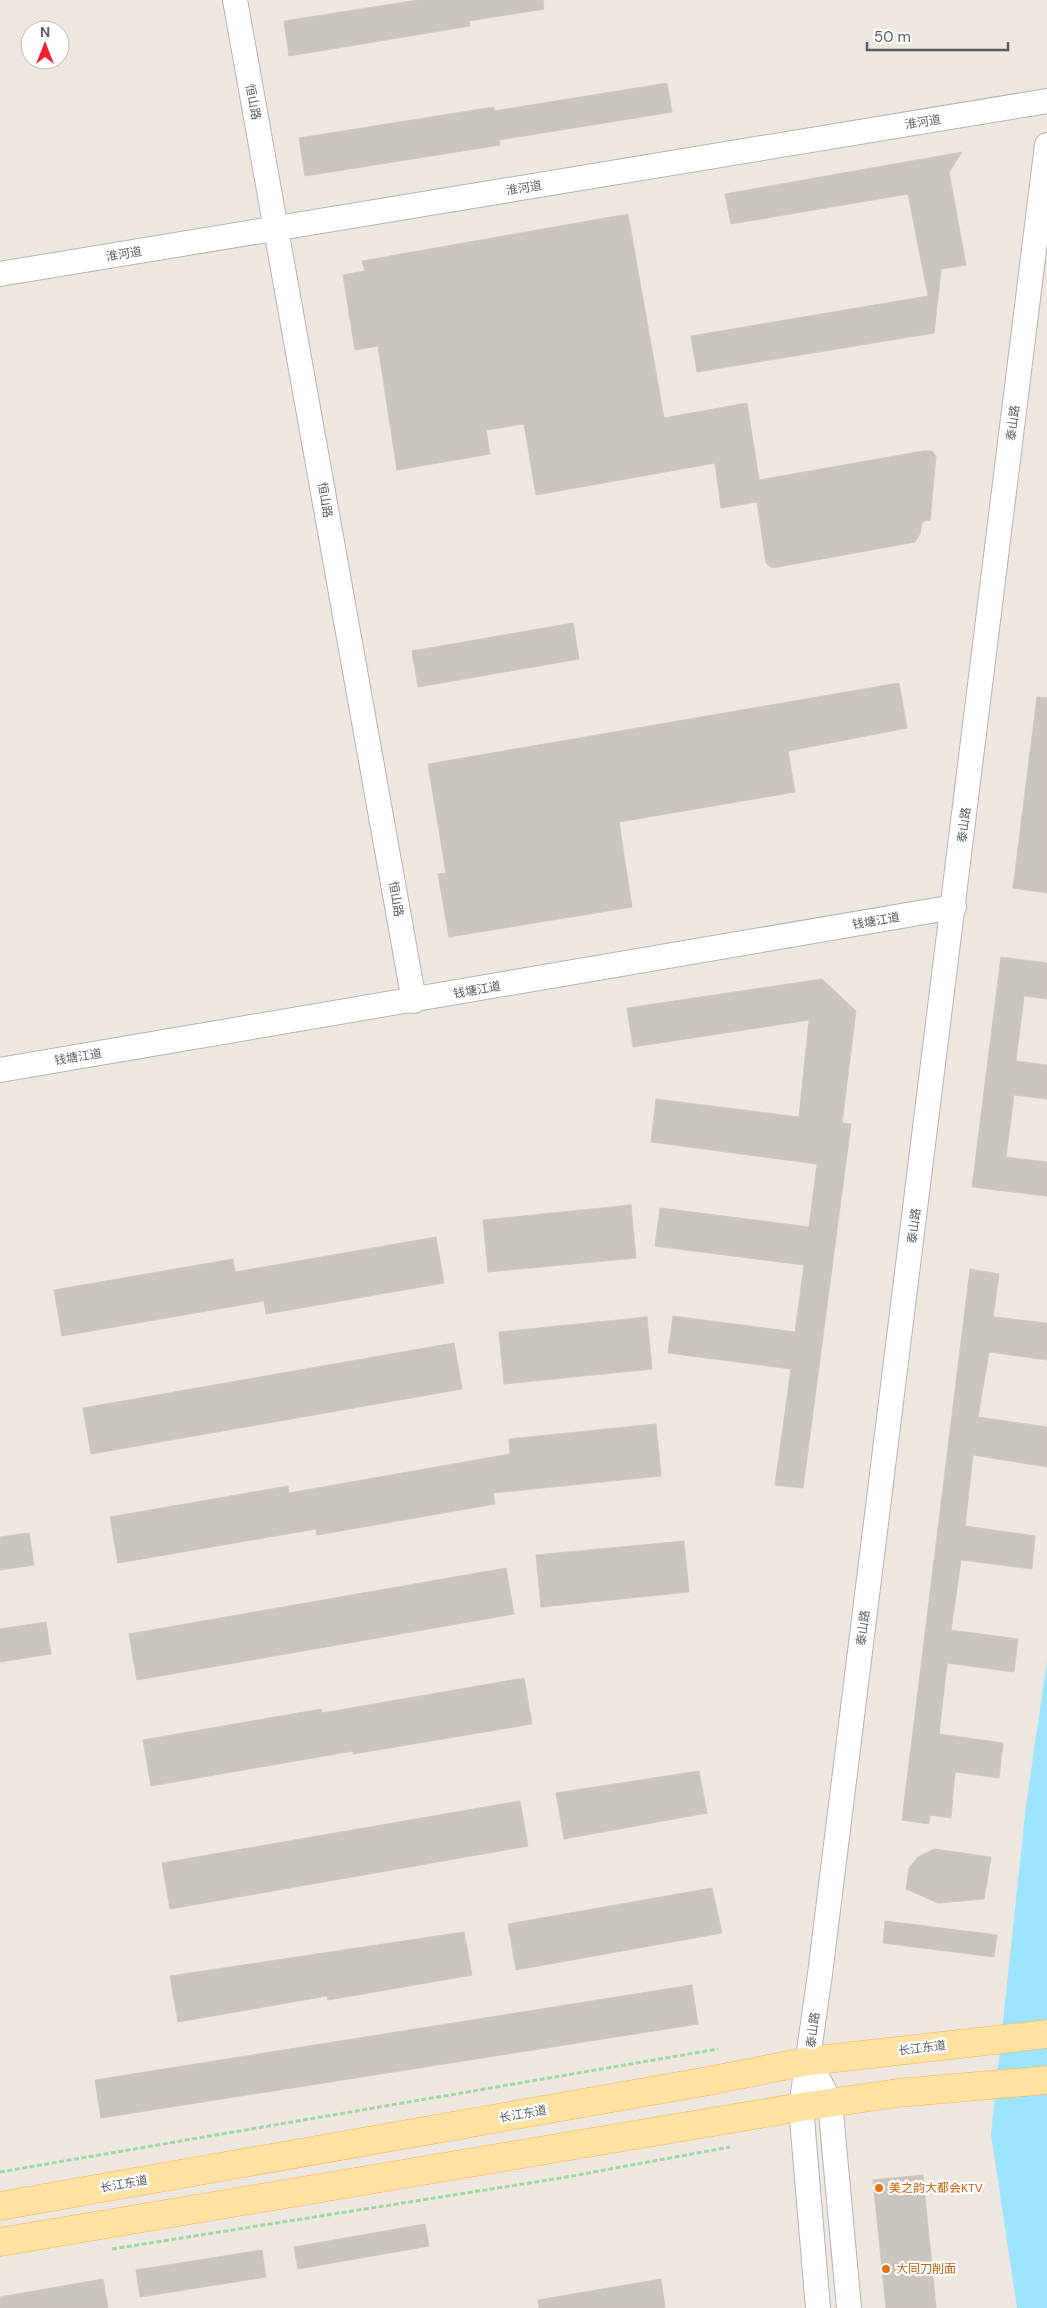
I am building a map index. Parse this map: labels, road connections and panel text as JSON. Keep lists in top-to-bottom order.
{
  "streets": {
    "main road": ["长江东道"],
    "street": [
      "恒山路",
      "淮河道",
      "泰山路",
      "钱塘江道"
    ]
  },
  "crossings": [
    ["恒山路", "淮河道"],
    ["恒山路", "钱塘江道"],
    ["泰山路", "钱塘江道"],
    ["泰山路", "长江东道"]
  ],
  "places": ["美之韵大都会KTV", "大同刀削面"],
  "scale_bar": "50 m",
  "north": "top"
}
